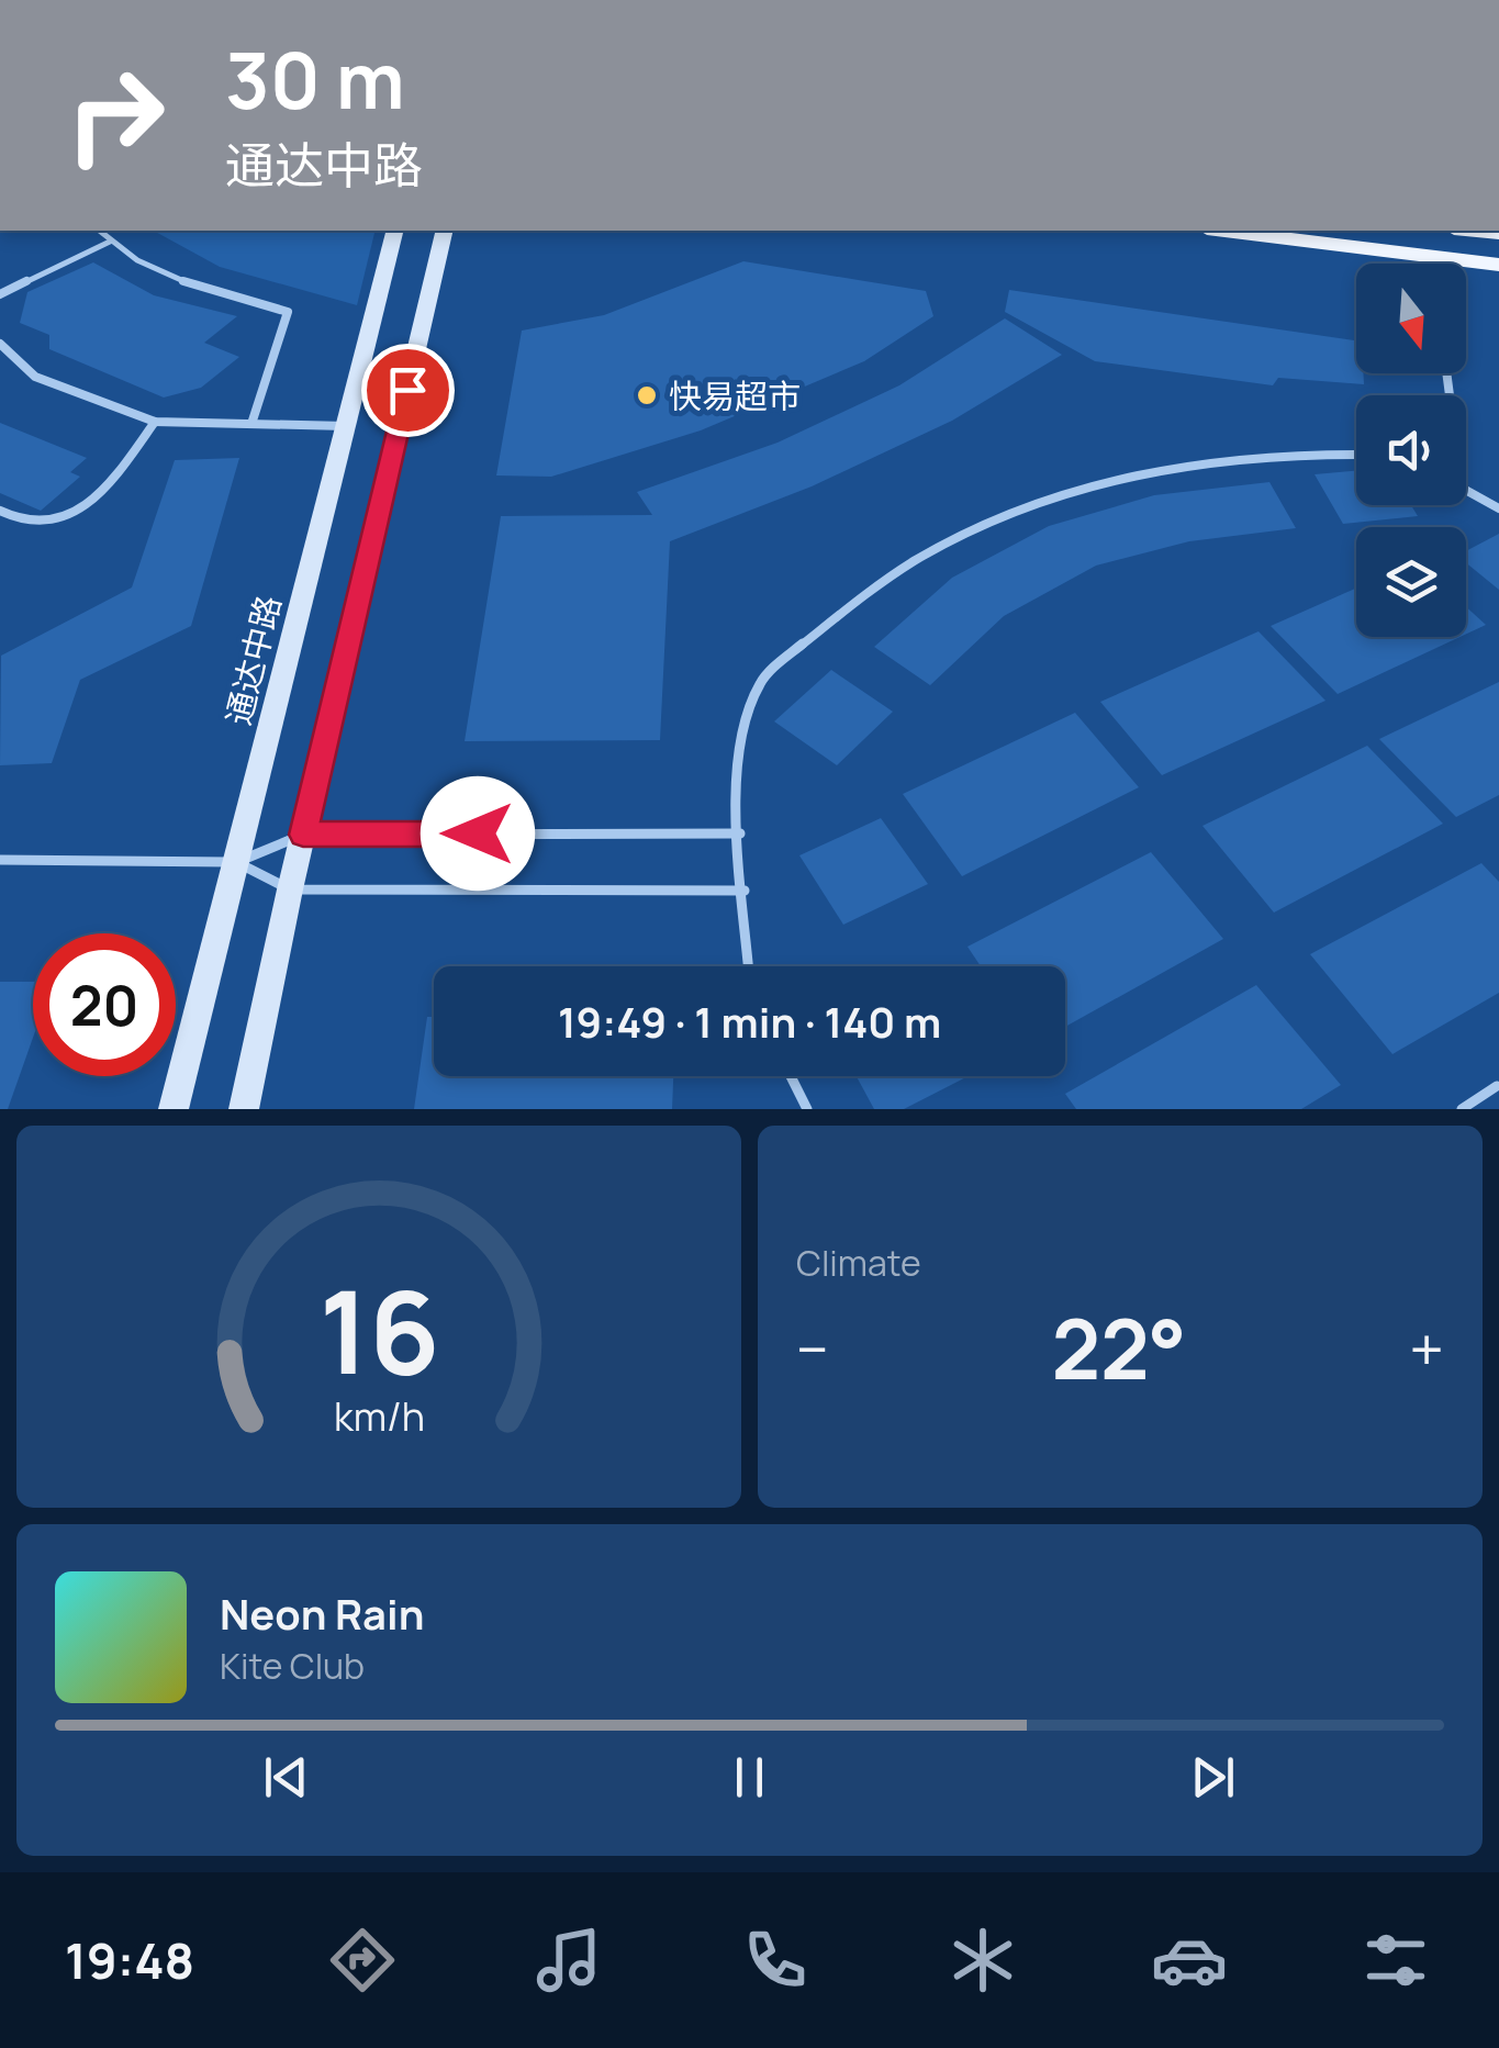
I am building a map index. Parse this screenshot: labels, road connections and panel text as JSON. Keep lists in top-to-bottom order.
{
  "streets": {
    "street": ["通达中路"]
  },
  "places": ["快易超市"],
  "north": "bottom",
  "page": {
    "turn": ["30 m", "通达中路"],
    "limit": "20",
    "trip": "19:49 · 1 min · 140 m",
    "tile": "Climate",
    "heat": ["−", "22°", "+"],
    "song": ["Neon Rain", "Kite Club"],
    "tabs": "19:48",
    "gauge": ["16", "km/h"]
  }
}
